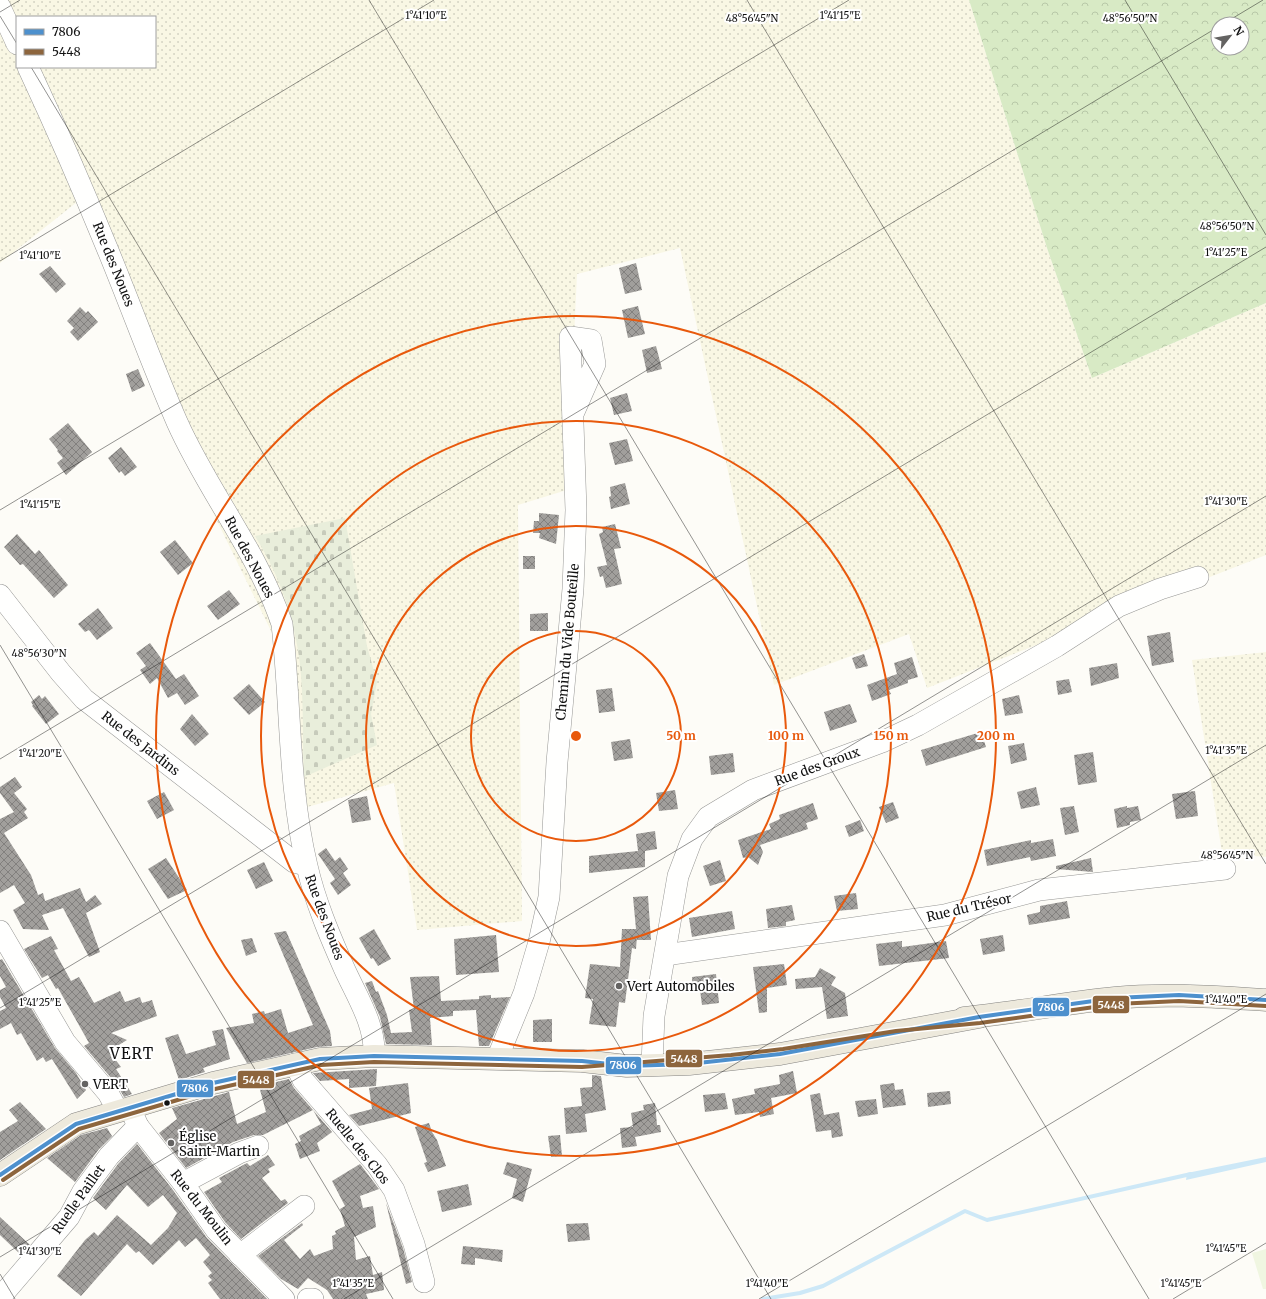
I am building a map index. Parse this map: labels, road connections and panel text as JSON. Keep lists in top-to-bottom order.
{
  "streets": {
    "street": [
      "Rue des Noues",
      "Chemin du Vide Bouteille",
      "Rue des Jardins",
      "Rue des Groux",
      "Rue du Trésor",
      "Ruelle des Clos",
      "Ruelle Paillet",
      "Rue du Moulin"
    ]
  },
  "crossings": [
    ["Rue des Noues", "Rue des Jardins"],
    ["Rue des Groux", "Rue du Trésor"],
    ["Ruelle Paillet", "Rue du Moulin"]
  ],
  "districts": ["VERT"],
  "places": ["Vert Automobiles", "VERT", "Église Saint-Martin"],
  "lines": ["transit line 7806", "transit line 5448"],
  "legend": ["7806", "5448"],
  "north": "top right",
  "coordinates": [
    "1°41'10\"E",
    "1°41'15\"E",
    "48°56'45\"N",
    "48°56'50\"N",
    "1°41'25\"E",
    "1°41'30\"E",
    "48°56'30\"N",
    "1°41'35\"E",
    "1°41'20\"E",
    "1°41'40\"E",
    "1°41'45\"E"
  ],
  "rings": [
    "50 m",
    "100 m",
    "150 m",
    "200 m"
  ]
}
